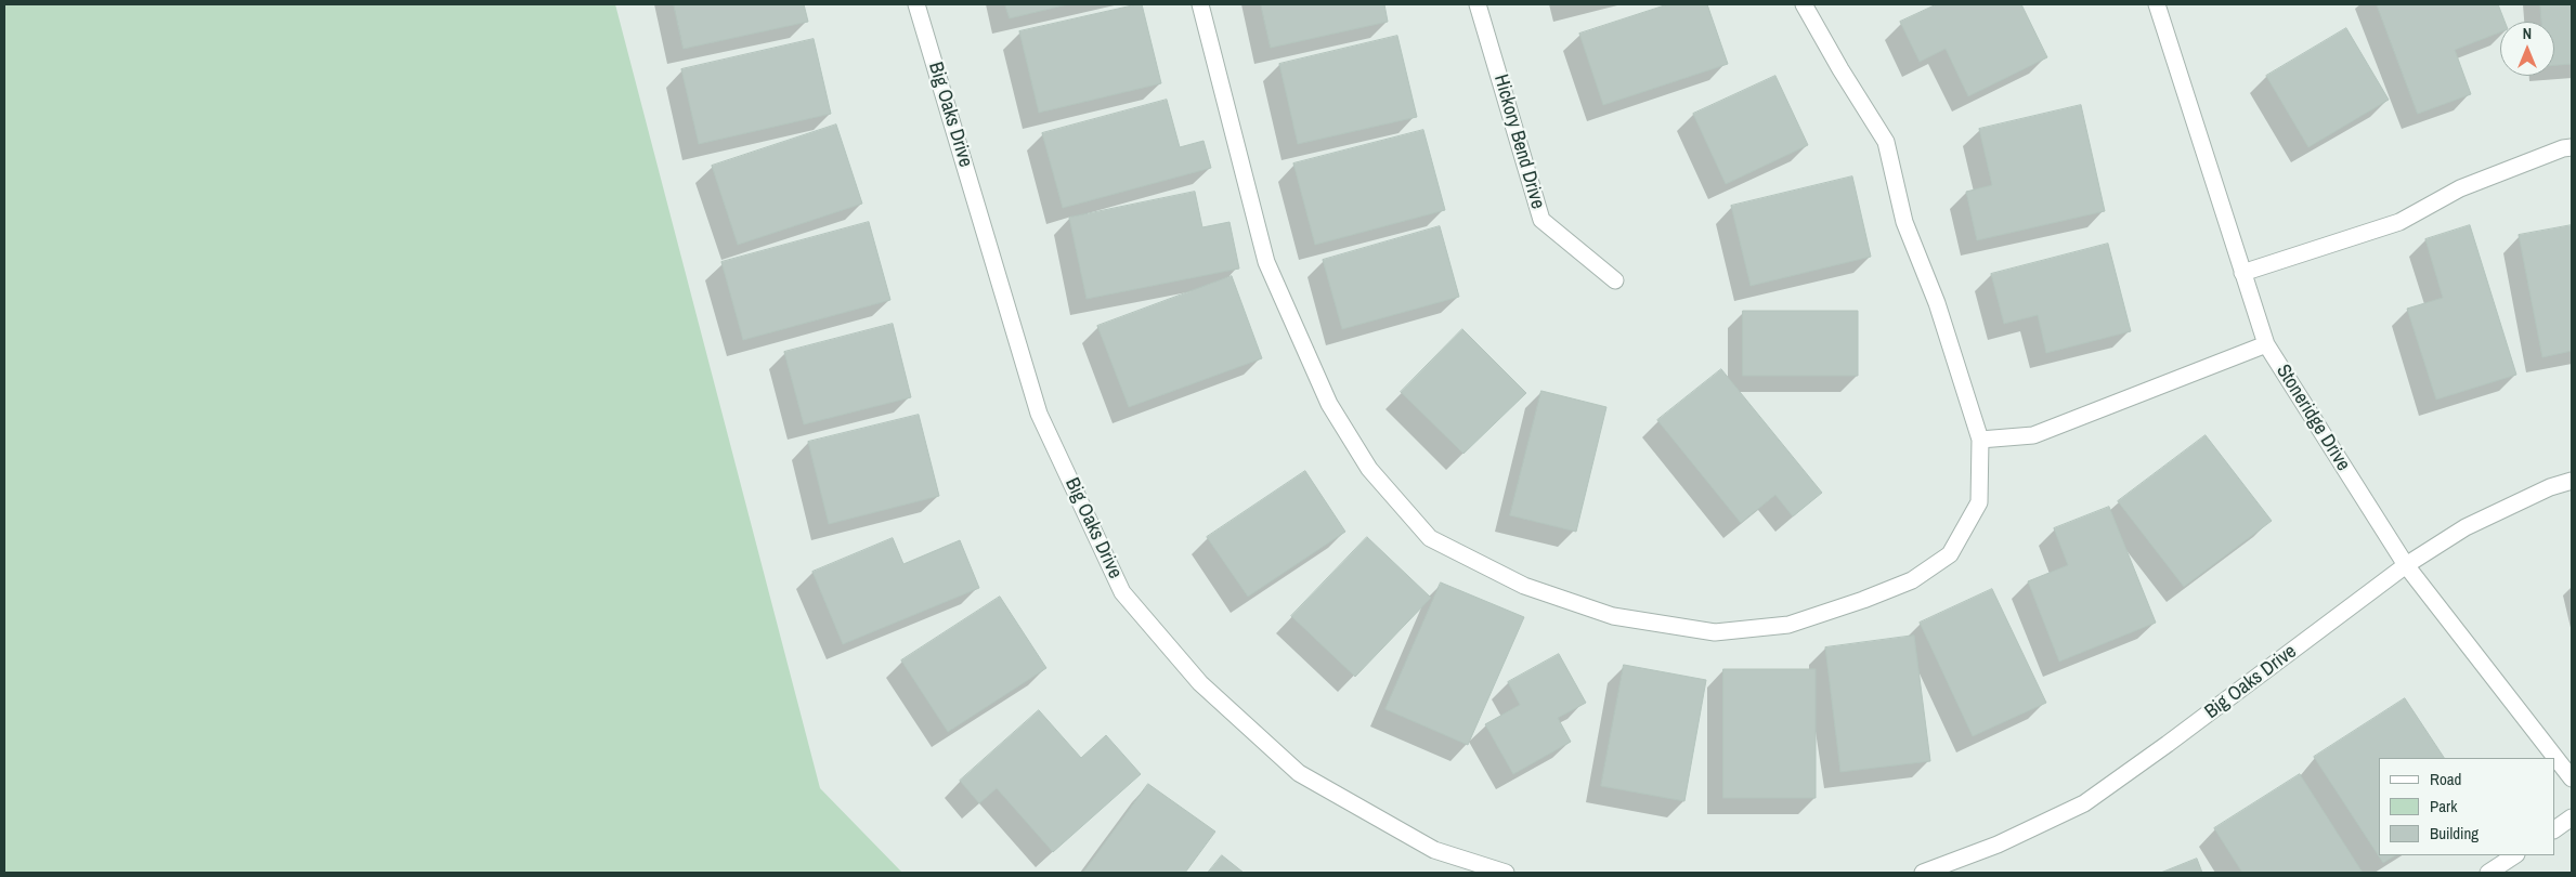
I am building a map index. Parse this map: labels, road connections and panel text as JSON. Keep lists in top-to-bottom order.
{
  "streets": {
    "street": ["Big Oaks Drive", "Hickory Bend Drive", "Stoneridge Drive"]
  },
  "crossings": [
    ["Big Oaks Drive", "Stoneridge Drive"]
  ],
  "legend": ["Road", "Park", "Building"],
  "north": "top"
}
